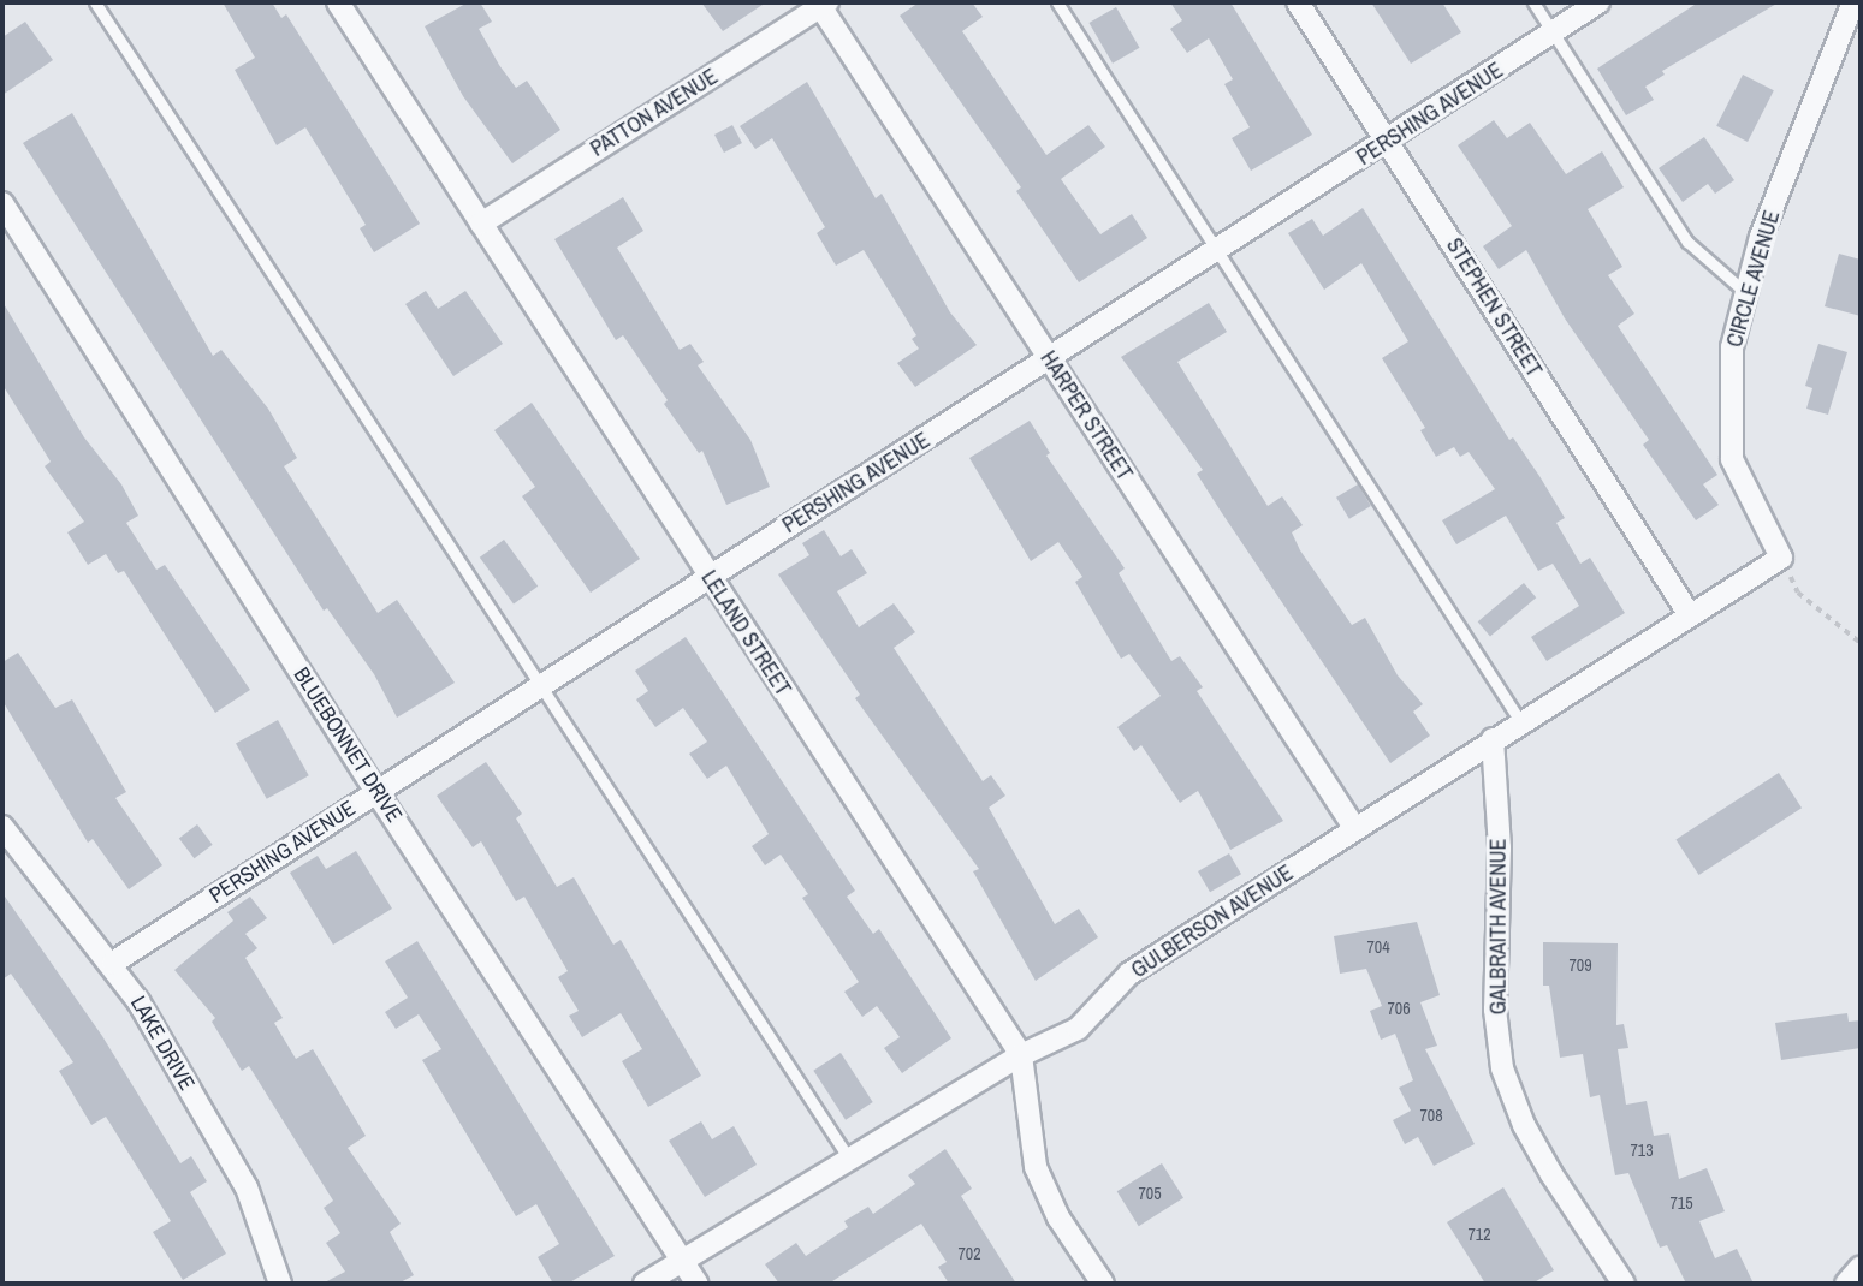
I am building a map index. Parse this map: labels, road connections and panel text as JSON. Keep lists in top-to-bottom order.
{
  "streets": {
    "street": [
      "PATTON AVENUE",
      "PERSHING AVENUE",
      "CIRCLE AVENUE",
      "STEPHEN STREET",
      "HARPER STREET",
      "LELAND STREET",
      "BLUEBONNET DRIVE",
      "GULBERSON AVENUE",
      "GALBRAITH AVENUE",
      "LAKE DRIVE"
    ]
  },
  "crossings": [
    ["PATTON AVENUE", "HARPER STREET"],
    ["PATTON AVENUE", "LELAND STREET"],
    ["PERSHING AVENUE", "STEPHEN STREET"],
    ["PERSHING AVENUE", "HARPER STREET"],
    ["PERSHING AVENUE", "LELAND STREET"],
    ["PERSHING AVENUE", "BLUEBONNET DRIVE"],
    ["PERSHING AVENUE", "LAKE DRIVE"],
    ["CIRCLE AVENUE", "GULBERSON AVENUE"],
    ["STEPHEN STREET", "GULBERSON AVENUE"],
    ["HARPER STREET", "GULBERSON AVENUE"],
    ["LELAND STREET", "GULBERSON AVENUE"],
    ["BLUEBONNET DRIVE", "GULBERSON AVENUE"],
    ["GULBERSON AVENUE", "GALBRAITH AVENUE"]
  ],
  "house_numbers": [
    "704",
    "709",
    "706",
    "708",
    "713",
    "705",
    "715",
    "712",
    "702"
  ]
}
